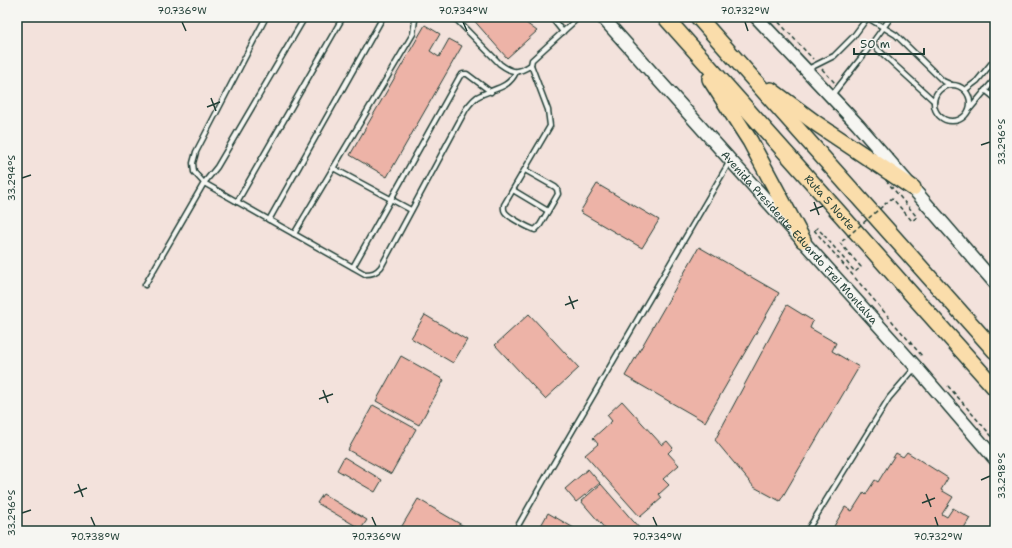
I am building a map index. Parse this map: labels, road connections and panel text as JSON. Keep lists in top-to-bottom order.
{
  "streets": {
    "highway": ["Ruta 5 Norte"],
    "street": ["Avenida Presidente Eduardo Frei Montalva"]
  },
  "scale_bar": "50 m",
  "coordinates": [
    "70.736°W",
    "70.734°W",
    "70.732°W",
    "33.296°S",
    "33.294°S",
    "33.298°S",
    "70.738°W"
  ]
}
